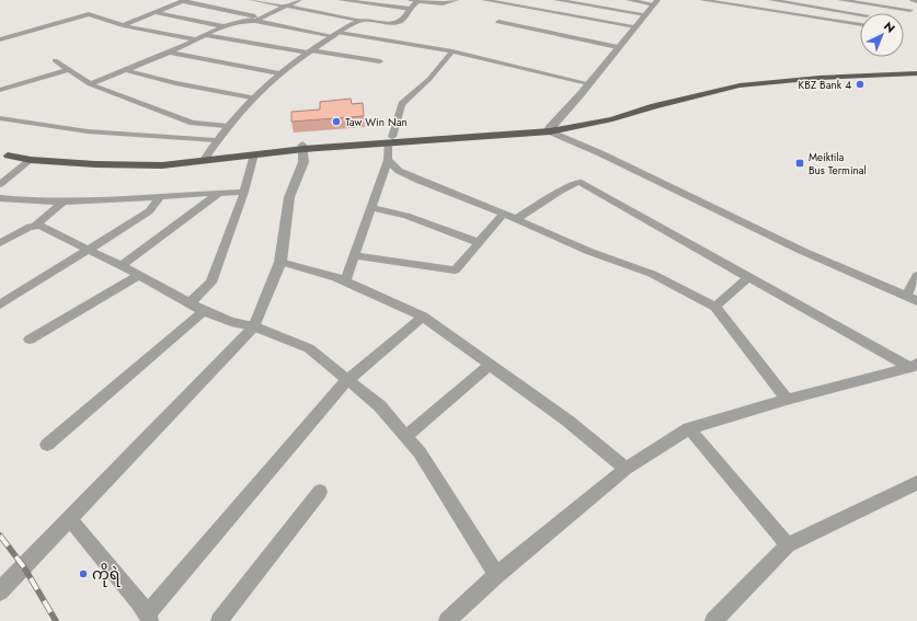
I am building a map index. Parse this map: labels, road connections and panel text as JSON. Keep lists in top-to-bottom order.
{
  "places": {
    "other": ["KBZ Bank 4", "Taw Win Nan", "ကိုရဲ"],
    "transit": ["Meiktila Bus Terminal"]
  },
  "north": "top right"
}
